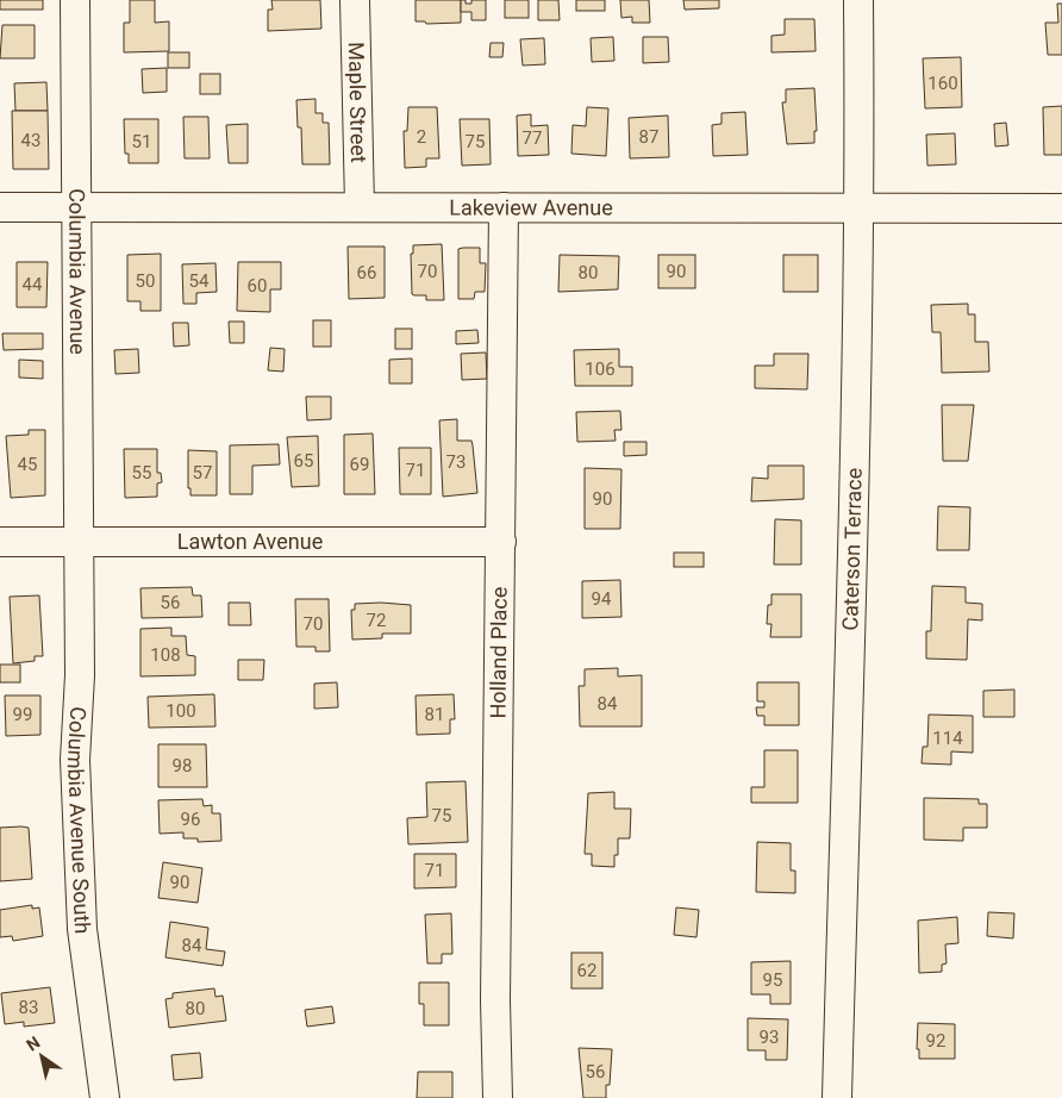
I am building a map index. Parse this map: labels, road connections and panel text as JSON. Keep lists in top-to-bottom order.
{
  "streets": {
    "street": [
      "Maple Street",
      "Lakeview Avenue",
      "Columbia Avenue",
      "Lawton Avenue",
      "Caterson Terrace",
      "Holland Place",
      "Columbia Avenue South"
    ]
  },
  "crossings": [
    ["Maple Street", "Lakeview Avenue"],
    ["Lakeview Avenue", "Columbia Avenue"],
    ["Lakeview Avenue", "Caterson Terrace"],
    ["Lakeview Avenue", "Holland Place"],
    ["Columbia Avenue", "Lawton Avenue"],
    ["Columbia Avenue", "Columbia Avenue South"],
    ["Lawton Avenue", "Holland Place"],
    ["Lawton Avenue", "Columbia Avenue South"]
  ],
  "house_numbers": [
    "160",
    "2",
    "87",
    "77",
    "43",
    "51",
    "75",
    "70",
    "90",
    "66",
    "80",
    "50",
    "54",
    "44",
    "60",
    "106",
    "65",
    "73",
    "45",
    "69",
    "71",
    "55",
    "57",
    "90",
    "94",
    "56",
    "72",
    "70",
    "108",
    "84",
    "100",
    "99",
    "81",
    "114",
    "98",
    "75",
    "96",
    "71",
    "90",
    "84",
    "62",
    "95",
    "83",
    "80",
    "93",
    "92",
    "56"
  ],
  "north": "top left"
}
